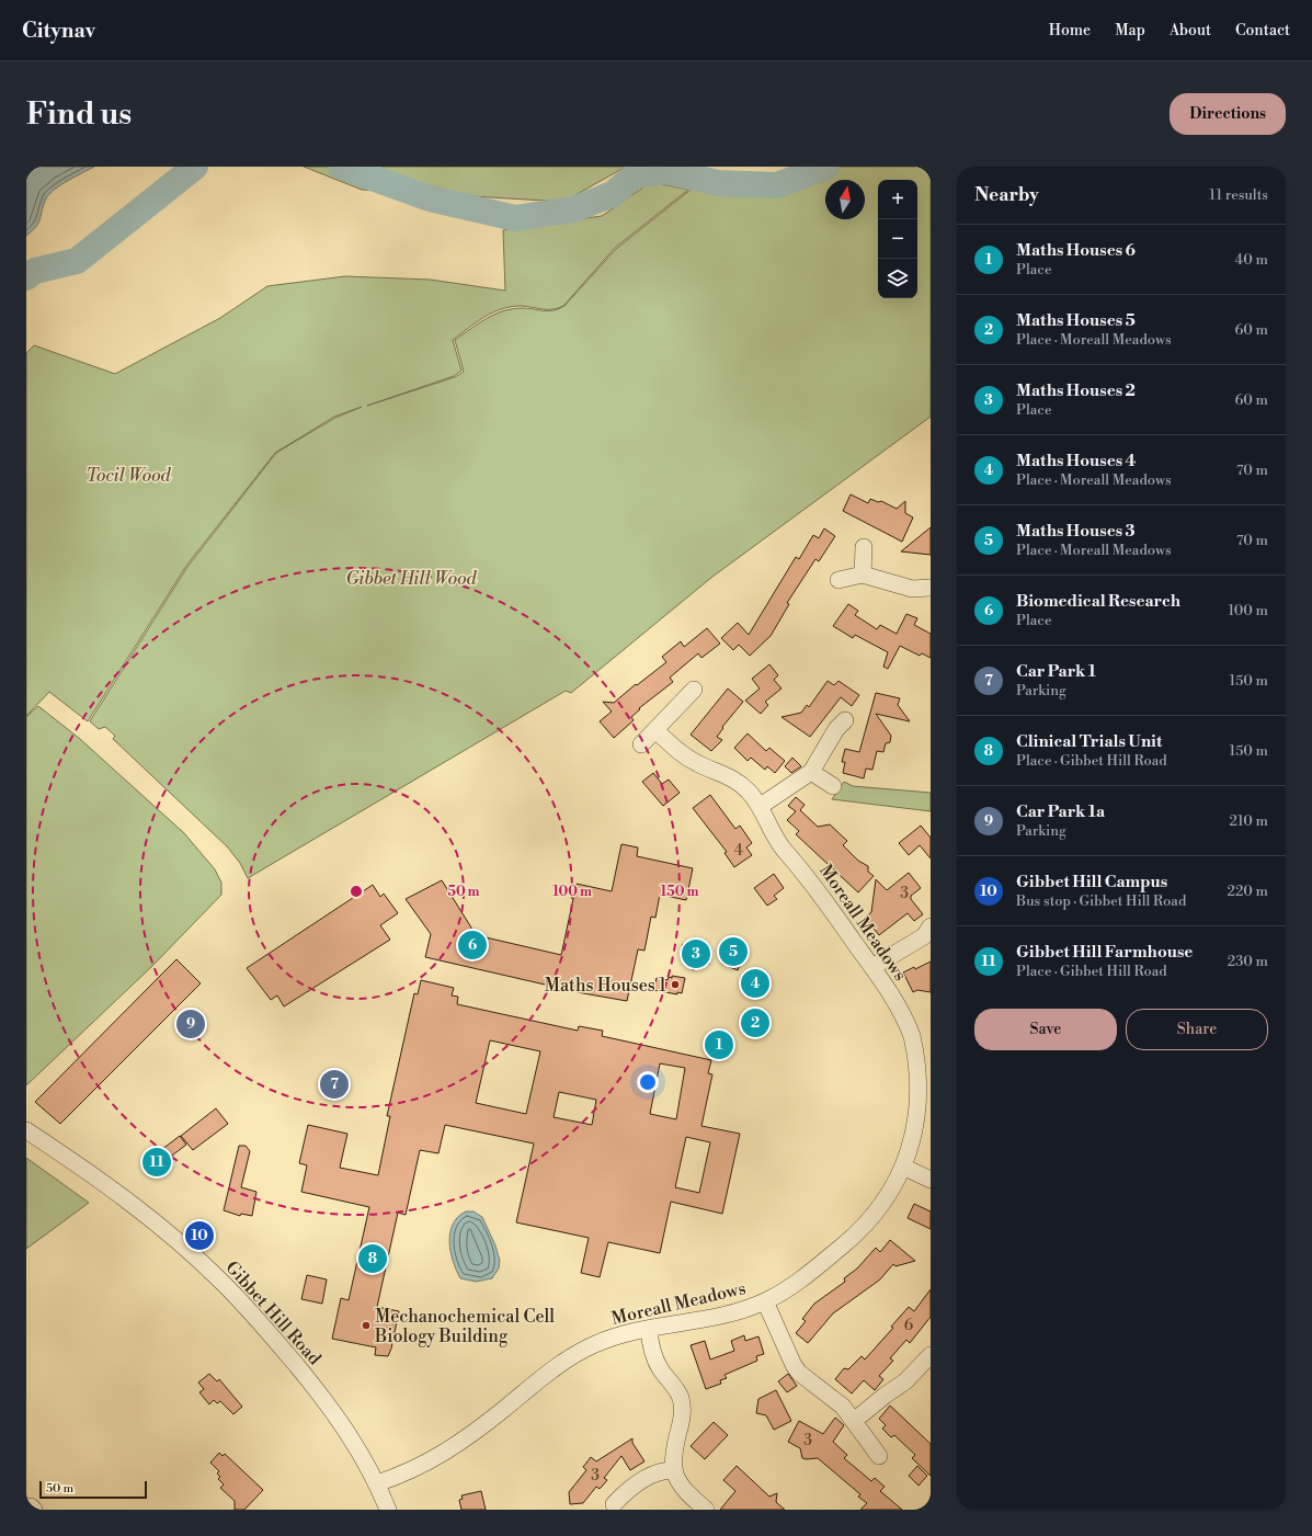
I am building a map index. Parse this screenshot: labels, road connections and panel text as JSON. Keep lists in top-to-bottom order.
{
  "streets": {
    "street": ["Moreall Meadows", "Gibbet Hill Road"]
  },
  "crossings": [
    ["Moreall Meadows", "Gibbet Hill Road"]
  ],
  "parks": ["Tocil Wood", "Gibbet Hill Wood"],
  "places": ["Maths Houses 1", "Mechanochemical Cell Biology Building"],
  "house_numbers": [
    "4",
    "3",
    "6",
    "3",
    "3"
  ],
  "scale_bar": "50 m",
  "north": "top",
  "page": {
    "header": "Citynav",
    "nav": [
      "Home",
      "Map",
      "About",
      "Contact"
    ],
    "buttons": [
      "Directions",
      ["Save", "Share"]
    ],
    "title": "Find us",
    "heading": ["Nearby", "11 results"],
    "map_buttons": ["+", "−"],
    "list": [
      {
        "mark": "1",
        "name": "Maths Houses 6",
        "note": "Place",
        "value": "40 m"
      },
      {
        "mark": "2",
        "name": "Maths Houses 5",
        "note": "Place · Moreall Meadows",
        "value": "60 m"
      },
      {
        "mark": "3",
        "name": "Maths Houses 2",
        "note": "Place",
        "value": "60 m"
      },
      {
        "mark": "4",
        "name": "Maths Houses 4",
        "note": "Place · Moreall Meadows",
        "value": "70 m"
      },
      {
        "mark": "5",
        "name": "Maths Houses 3",
        "note": "Place · Moreall Meadows",
        "value": "70 m"
      },
      {
        "mark": "6",
        "name": "Biomedical Research",
        "note": "Place",
        "value": "100 m"
      },
      {
        "mark": "7",
        "name": "Car Park 1",
        "note": "Parking",
        "value": "150 m"
      },
      {
        "mark": "8",
        "name": "Clinical Trials Unit",
        "note": "Place · Gibbet Hill Road",
        "value": "150 m"
      },
      {
        "mark": "9",
        "name": "Car Park 1a",
        "note": "Parking",
        "value": "210 m"
      },
      {
        "mark": "10",
        "name": "Gibbet Hill Campus",
        "note": "Bus stop · Gibbet Hill Road",
        "value": "220 m"
      },
      {
        "mark": "11",
        "name": "Gibbet Hill Farmhouse",
        "note": "Place · Gibbet Hill Road",
        "value": "230 m"
      }
    ],
    "pins": [
      "6",
      "5",
      "3",
      "4",
      "2",
      "9",
      "1",
      "7",
      "11",
      "10",
      "8"
    ],
    "scale": "50 m"
  },
  "rings": ["50 m", "100 m", "150 m"]
}
